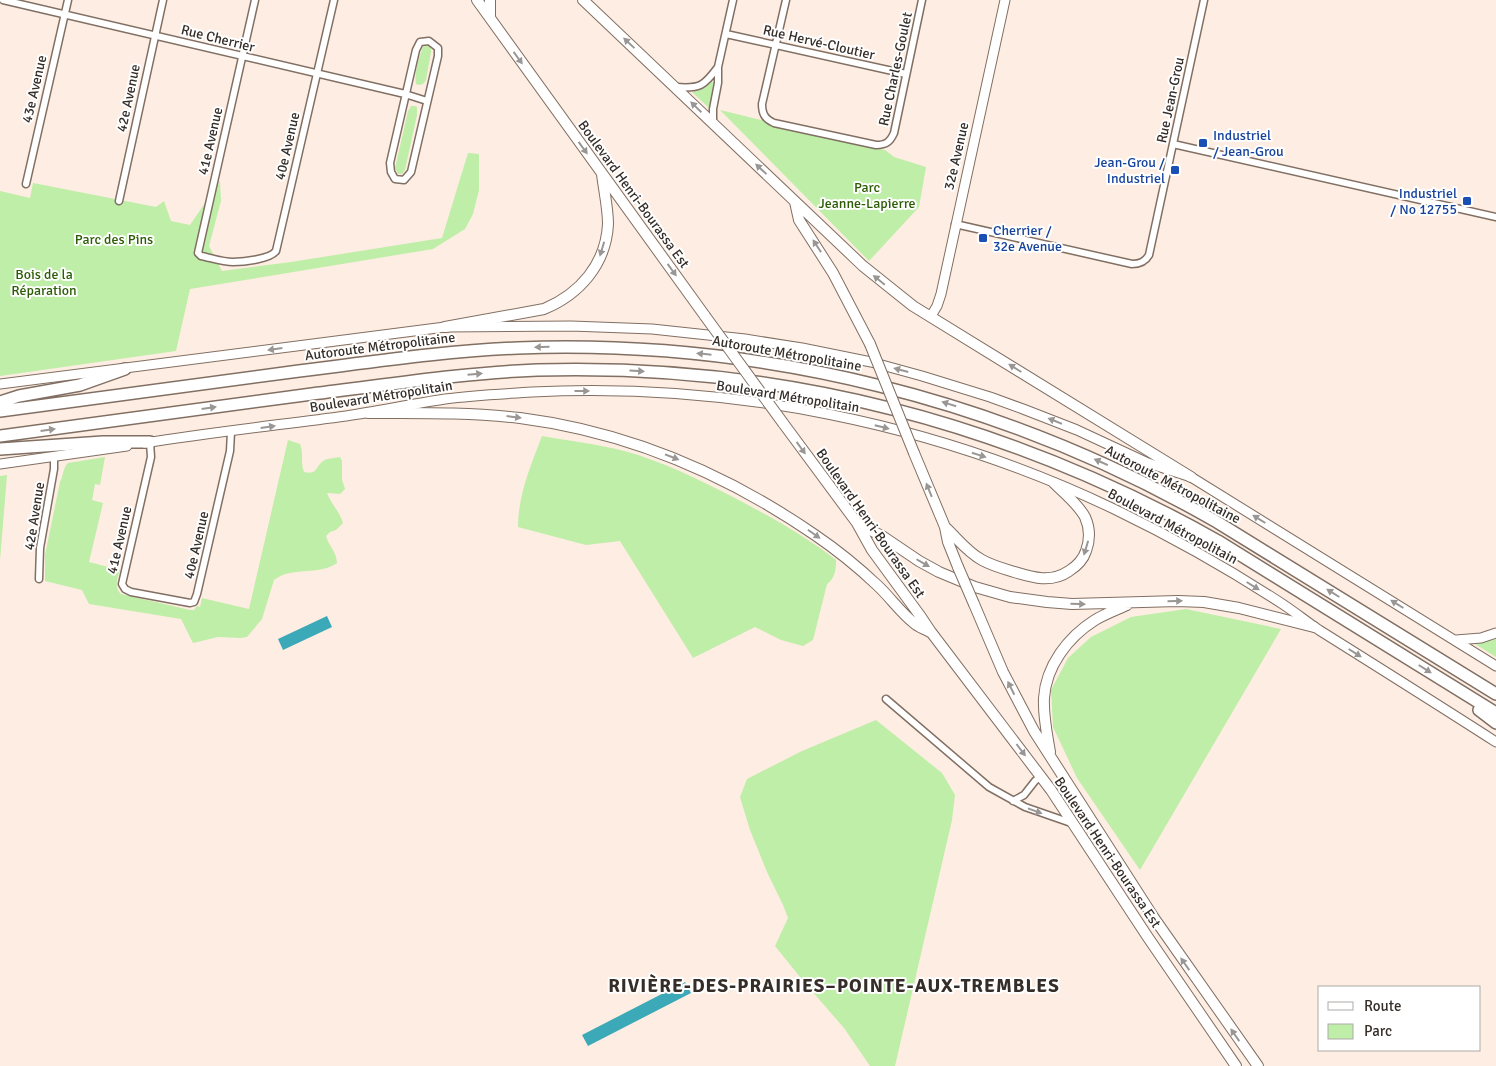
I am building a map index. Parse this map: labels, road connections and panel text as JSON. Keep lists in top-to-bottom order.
{
  "streets": {
    "highway": ["Autoroute Métropolitaine"],
    "main road": ["32e Avenue", "Boulevard Henri-Bourassa Est", "Boulevard Métropolitain"],
    "street": [
      "Rue Cherrier",
      "Rue Hervé-Cloutier",
      "Rue Charles-Goulet",
      "43e Avenue",
      "42e Avenue",
      "Rue Jean-Grou",
      "41e Avenue",
      "40e Avenue"
    ]
  },
  "crossings": [
    ["Rue Cherrier", "43e Avenue"],
    ["Rue Cherrier", "42e Avenue"],
    ["Rue Cherrier", "41e Avenue"],
    ["Rue Cherrier", "40e Avenue"],
    ["Rue Hervé-Cloutier", "Rue Charles-Goulet"],
    ["42e Avenue", "Boulevard Métropolitain"],
    ["Rue Jean-Grou", "32e Avenue"],
    ["41e Avenue", "40e Avenue"],
    ["41e Avenue", "Boulevard Métropolitain"],
    ["40e Avenue", "Boulevard Métropolitain"]
  ],
  "districts": ["RIVIÈRE-DES-PRAIRIES–POINTE-AUX-TREMBLES"],
  "parks": ["Parc Jeanne-Lapierre", "Parc des Pins", "Bois de la Réparation"],
  "places": {
    "transit": [
      "Industriel / Jean-Grou",
      "Jean-Grou / Industriel",
      "Industriel / No 12755",
      "Cherrier / 32e Avenue"
    ]
  },
  "legend": ["Route", "Parc"]
}
